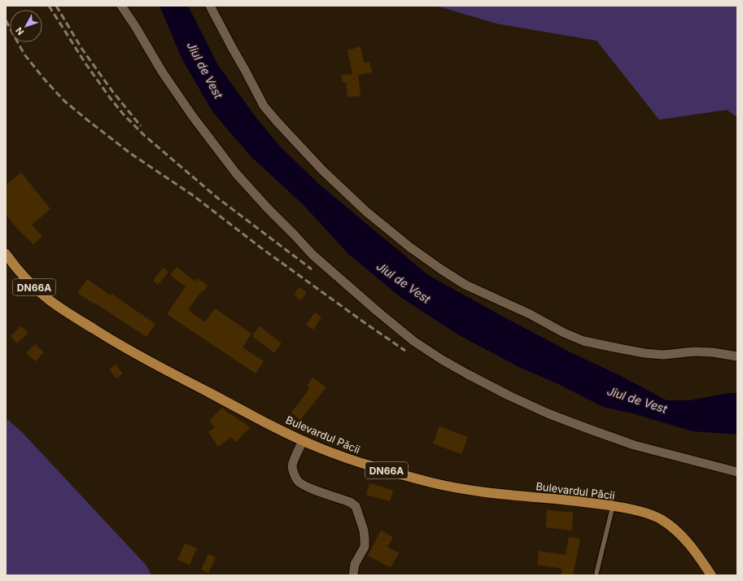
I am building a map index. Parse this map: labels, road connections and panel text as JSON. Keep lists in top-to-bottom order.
{
  "streets": {
    "main road": ["DN66A", "Bulevardul Păcii"]
  },
  "water": ["Jiul de Vest"],
  "north": "bottom left"
}
